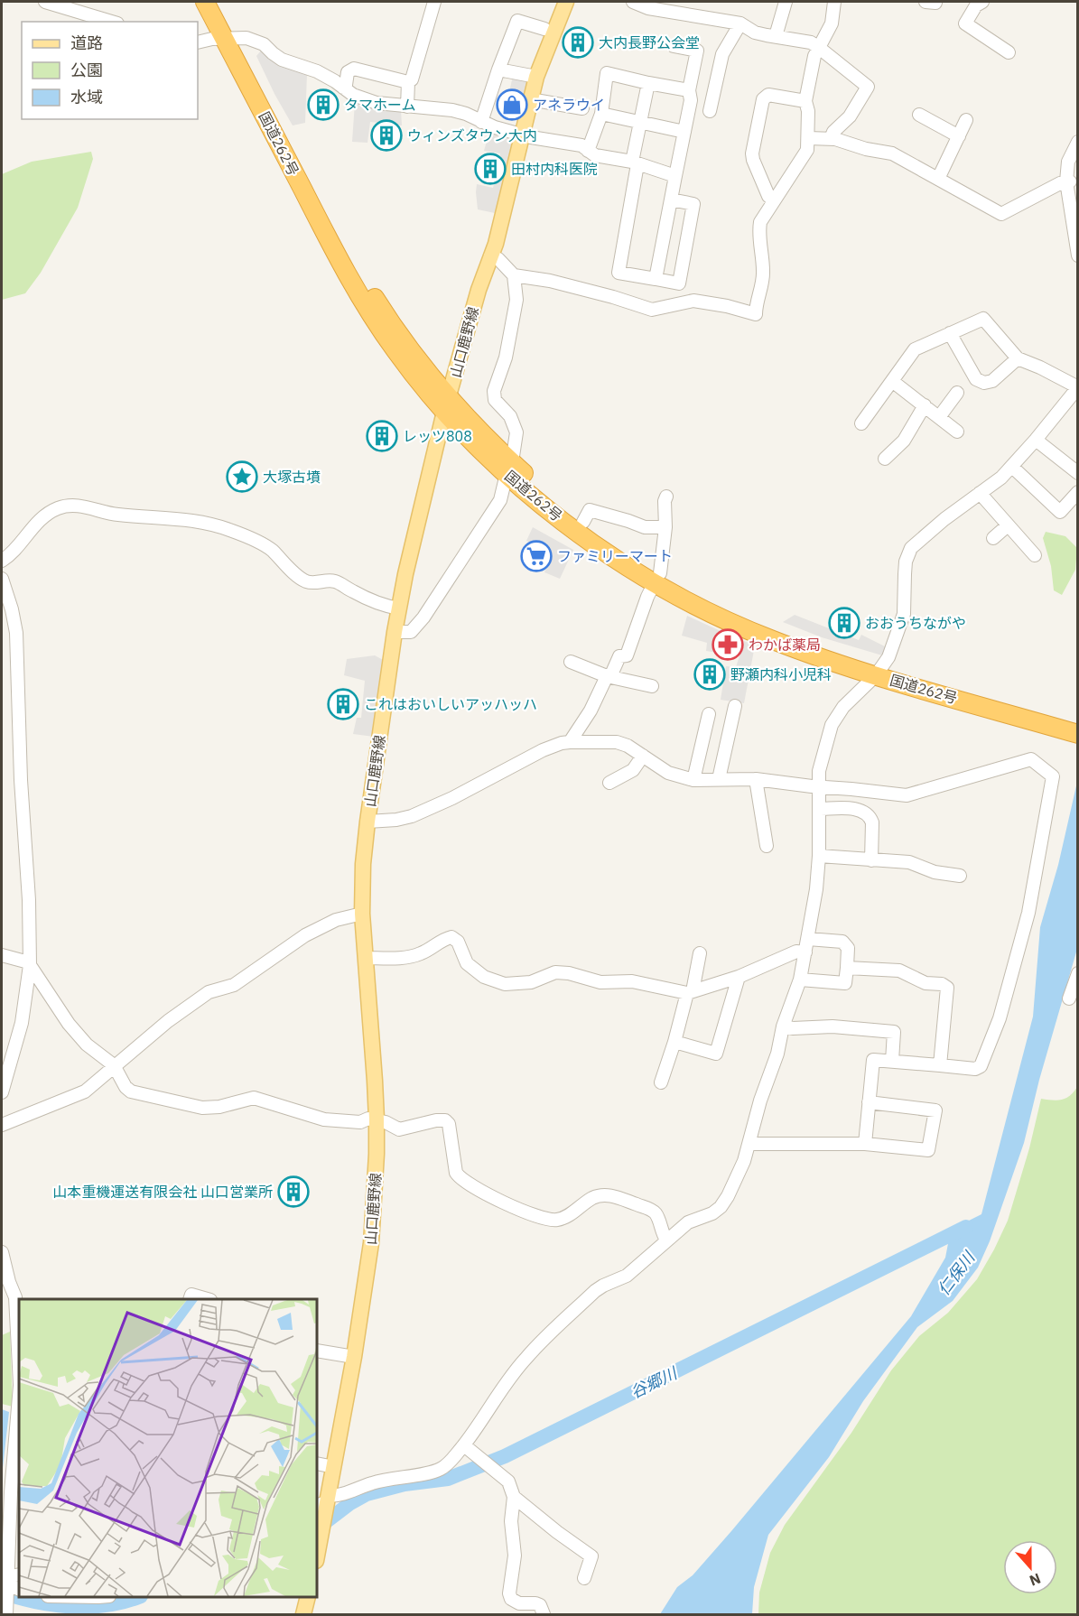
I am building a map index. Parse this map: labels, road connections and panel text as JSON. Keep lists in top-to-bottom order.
{
  "streets": {
    "highway": ["国道262号"],
    "main road": ["山口鹿野線"]
  },
  "crossings": [
    ["国道262号", "山口鹿野線"]
  ],
  "water": ["仁保川", "谷郷川"],
  "places": {
    "building": [
      "大内長野公会堂",
      "タマホーム",
      "ウィンズタウン大内",
      "田村内科医院",
      "レッツ808",
      "おおうちながや",
      "野瀬内科小児科",
      "これはおいしいアッハッハ",
      "山本重機運送有限会社 山口営業所"
    ],
    "shop": ["アネラウイ"],
    "place": ["大塚古墳"],
    "supermarket": ["ファミリーマート"],
    "pharmacy": ["わかば薬局"]
  },
  "legend": ["道路", "公園", "水域"],
  "north": "bottom"
}
